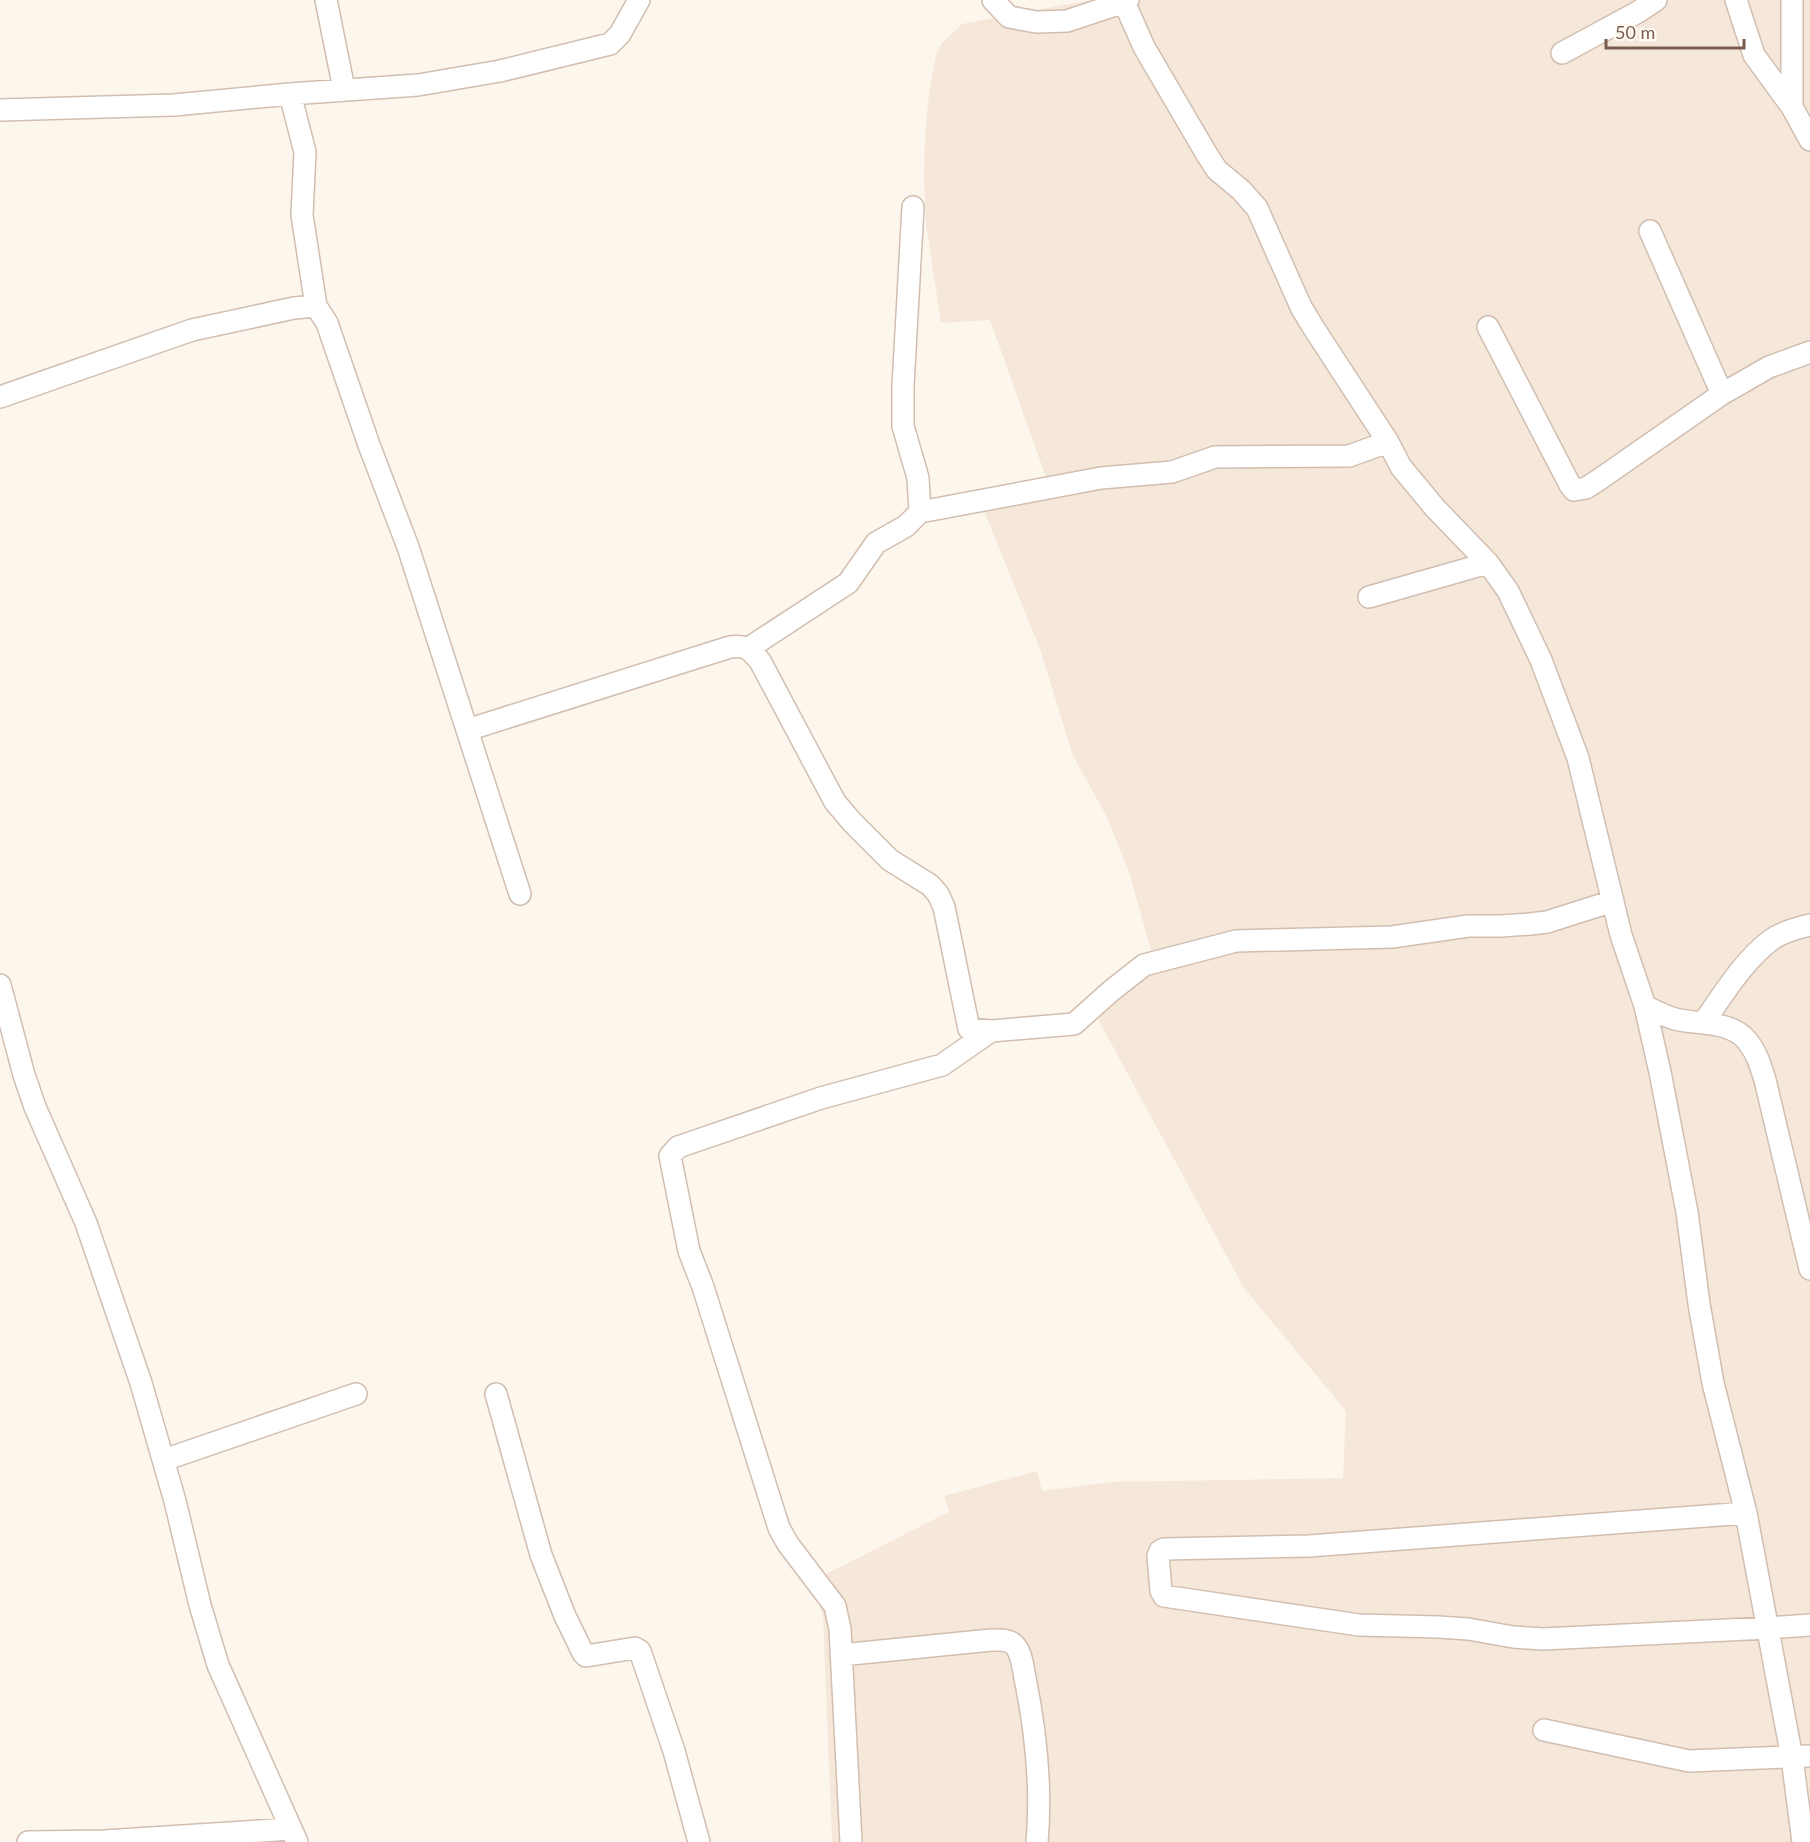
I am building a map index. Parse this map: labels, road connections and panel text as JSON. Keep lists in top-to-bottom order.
{
  "scale_bar": "50 m"
}
